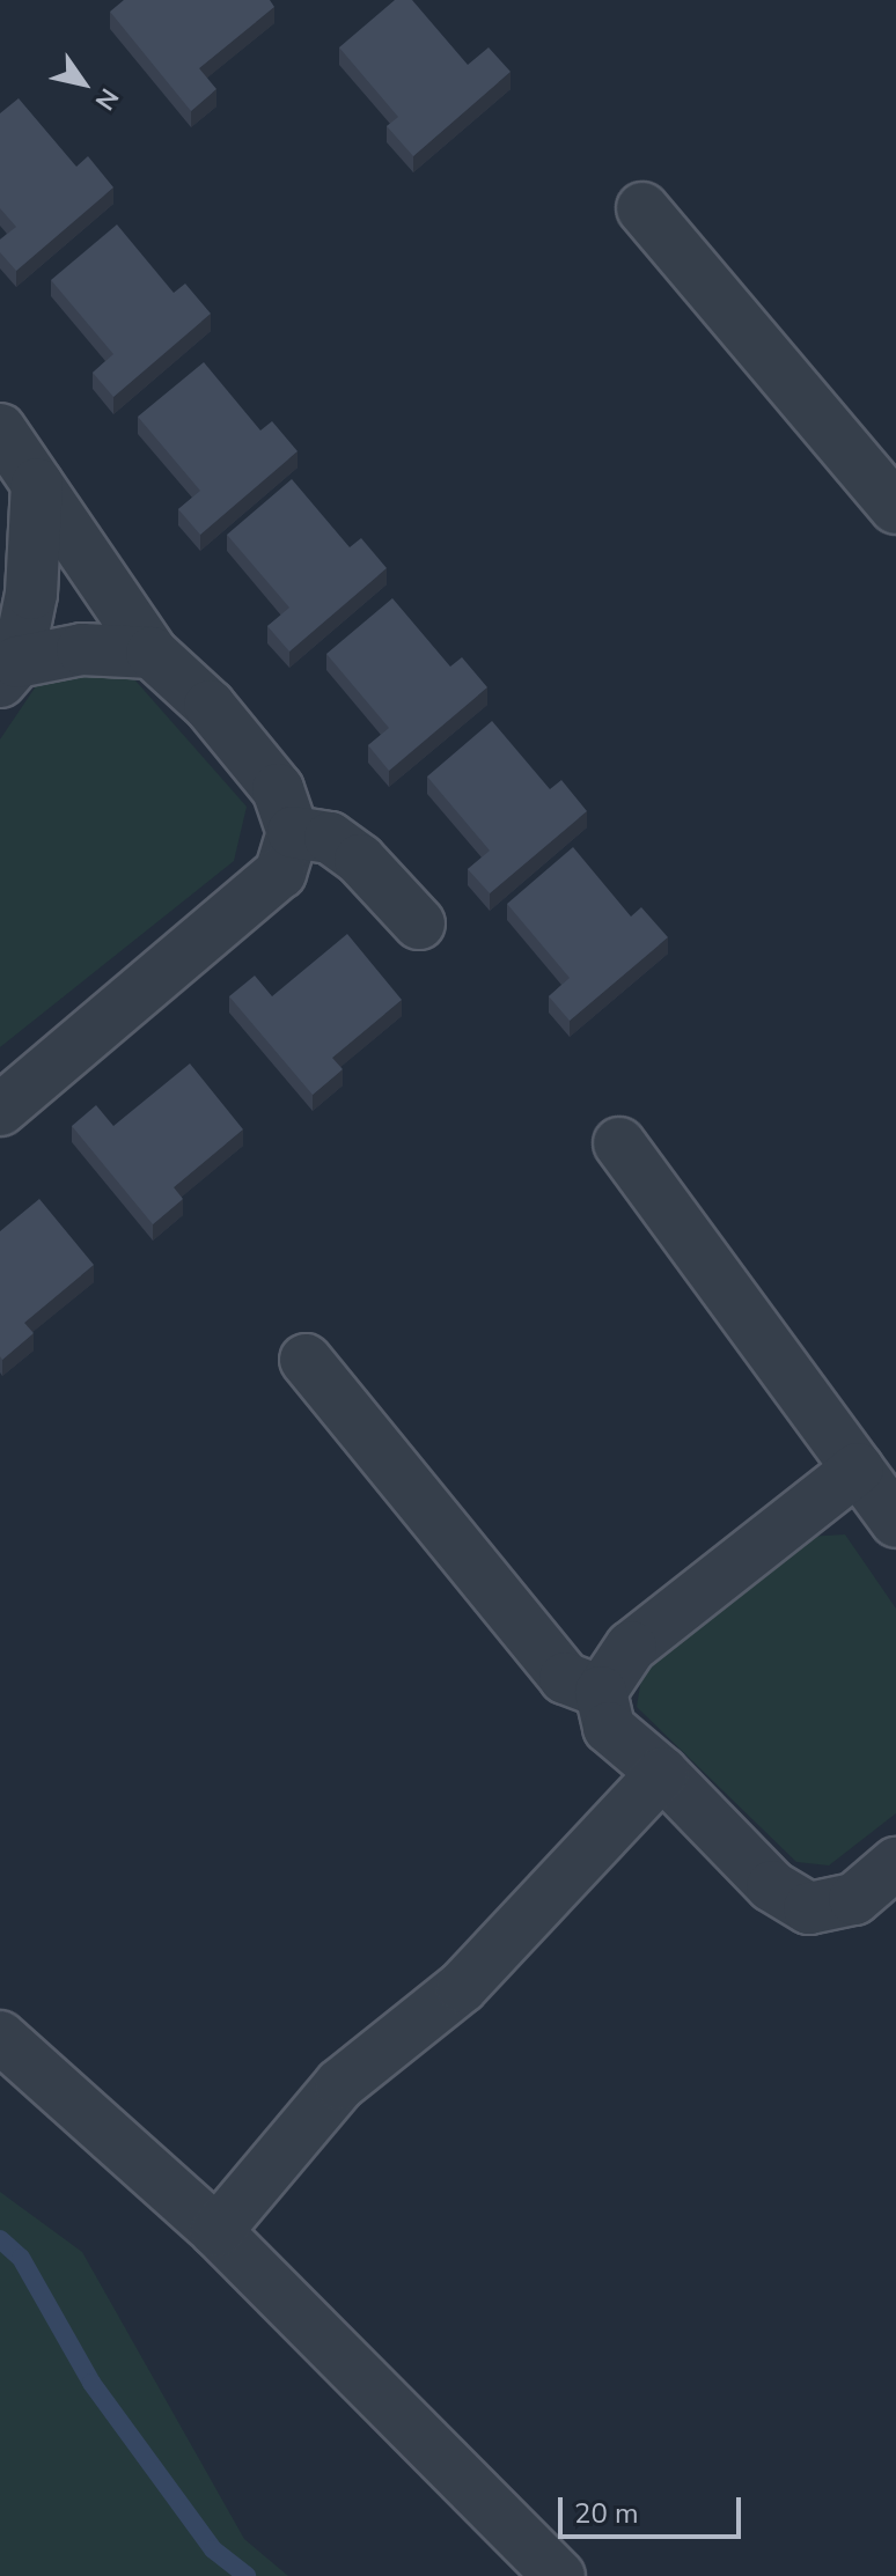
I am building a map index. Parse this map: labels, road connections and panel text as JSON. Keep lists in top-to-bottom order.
{
  "scale_bar": "20 m",
  "north": "bottom right"
}
